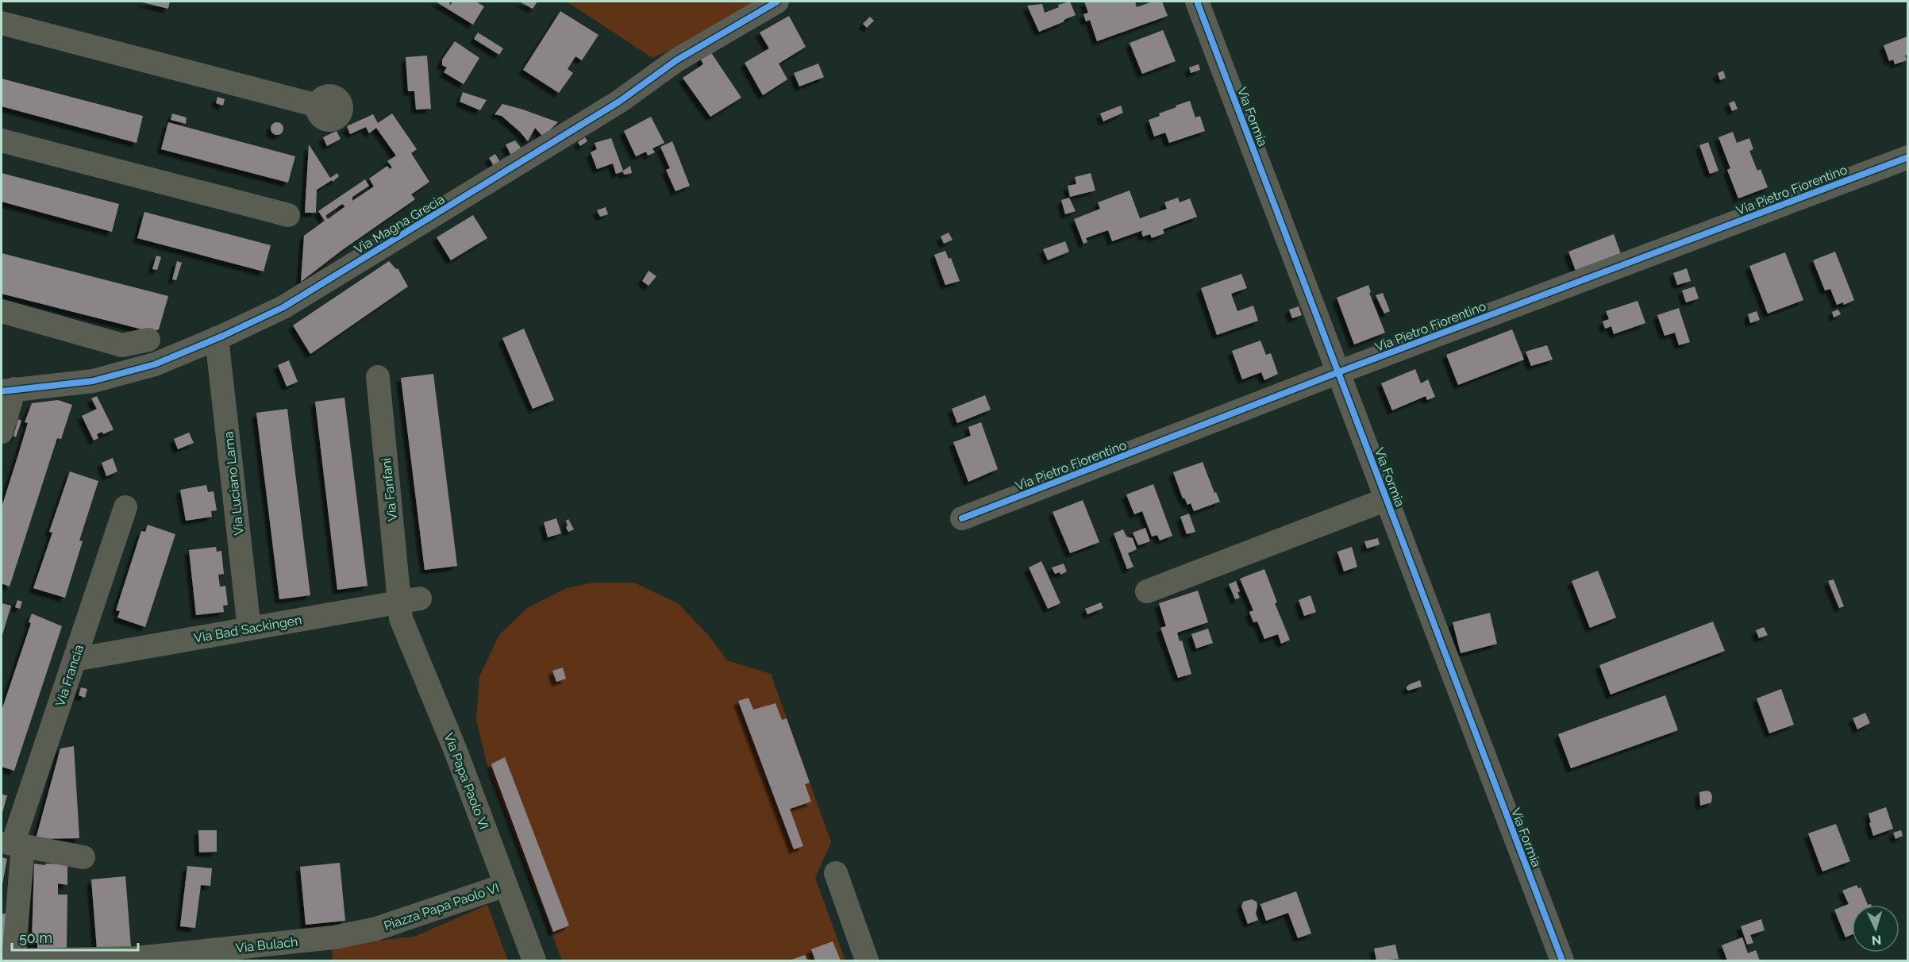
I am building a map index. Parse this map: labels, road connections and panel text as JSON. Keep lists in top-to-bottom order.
{
  "streets": {
    "street": [
      "Via Formia",
      "Via Pietro Fiorentino",
      "Via Magna Grecia",
      "Via Luciano Lama",
      "Via Fanfani",
      "Via Bad Sackingen",
      "Via Francia",
      "Via Papa Paolo VI",
      "Piazza Papa Paolo VI",
      "Via Bulach"
    ]
  },
  "crossings": [
    ["Via Formia", "Via Pietro Fiorentino"],
    ["Via Magna Grecia", "Via Luciano Lama"],
    ["Via Luciano Lama", "Via Bad Sackingen"],
    ["Via Fanfani", "Via Bad Sackingen"],
    ["Via Fanfani", "Via Papa Paolo VI"],
    ["Via Bad Sackingen", "Via Francia"],
    ["Via Bad Sackingen", "Via Papa Paolo VI"],
    ["Via Francia", "Via Bulach"],
    ["Via Papa Paolo VI", "Piazza Papa Paolo VI"],
    ["Piazza Papa Paolo VI", "Via Bulach"]
  ],
  "scale_bar": "50 m",
  "north": "bottom"
}
